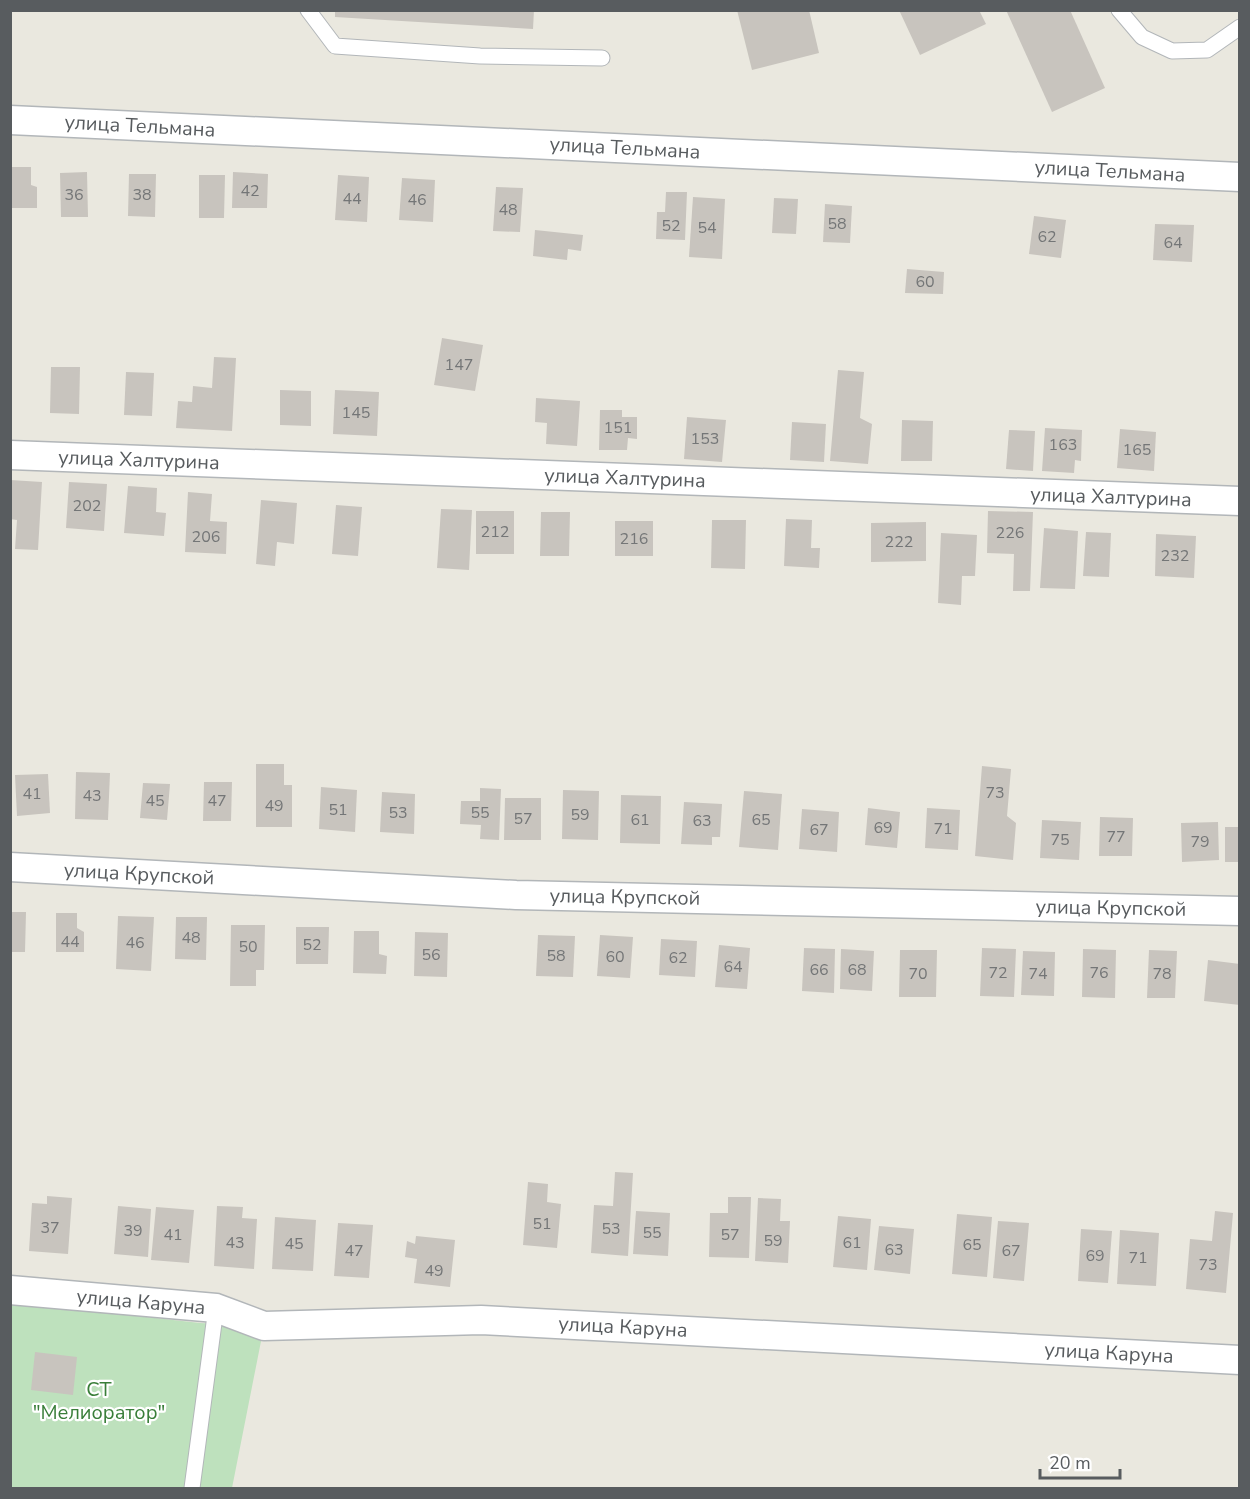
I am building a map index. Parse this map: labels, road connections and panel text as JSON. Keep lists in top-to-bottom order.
{
  "streets": {
    "street": [
      "улица Тельмана",
      "улица Халтурина",
      "улица Крупской",
      "улица Каруна"
    ]
  },
  "parks": ["СТ \"Мелиоратор\""],
  "house_numbers": [
    "42",
    "36",
    "38",
    "44",
    "46",
    "48",
    "58",
    "52",
    "54",
    "62",
    "64",
    "60",
    "147",
    "145",
    "151",
    "153",
    "163",
    "165",
    "202",
    "212",
    "226",
    "206",
    "216",
    "222",
    "232",
    "73",
    "41",
    "43",
    "45",
    "47",
    "49",
    "51",
    "53",
    "55",
    "59",
    "57",
    "61",
    "65",
    "63",
    "69",
    "71",
    "67",
    "77",
    "75",
    "79",
    "48",
    "44",
    "46",
    "52",
    "50",
    "56",
    "58",
    "60",
    "62",
    "64",
    "66",
    "68",
    "72",
    "76",
    "70",
    "74",
    "78",
    "51",
    "37",
    "53",
    "39",
    "55",
    "41",
    "57",
    "59",
    "43",
    "61",
    "45",
    "65",
    "63",
    "47",
    "67",
    "69",
    "71",
    "73",
    "49"
  ],
  "scale_bar": "20 m"
}
